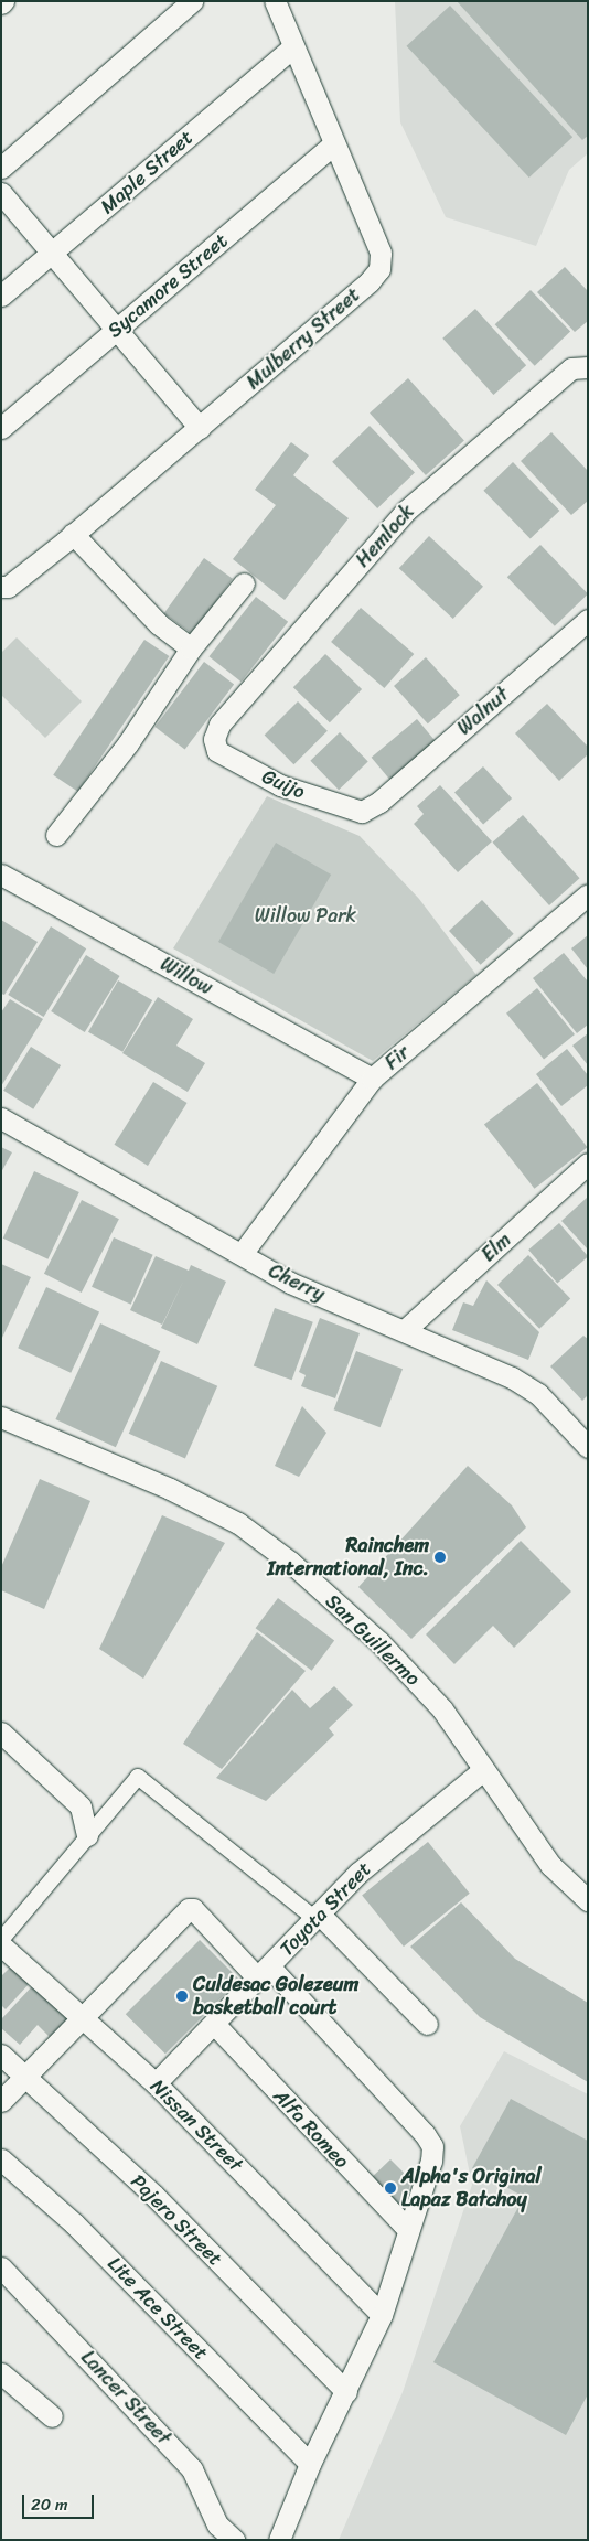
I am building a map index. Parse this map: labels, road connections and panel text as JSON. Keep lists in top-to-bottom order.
{
  "streets": {
    "street": [
      "Maple Street",
      "Sycamore Street",
      "Mulberry Street",
      "Hemlock",
      "Walnut",
      "Guijo",
      "Willow",
      "Fir",
      "Elm",
      "Cherry",
      "San Guillermo",
      "Toyota Street",
      "Nissan Street",
      "Alfa Romeo",
      "Pajero Street",
      "Lite Ace Street",
      "Lancer Street"
    ]
  },
  "crossings": [
    ["Maple Street", "Mulberry Street"],
    ["Sycamore Street", "Mulberry Street"],
    ["Hemlock", "Guijo"],
    ["Walnut", "Guijo"],
    ["Willow", "Fir"],
    ["Fir", "Cherry"],
    ["Elm", "Cherry"],
    ["San Guillermo", "Toyota Street"],
    ["Toyota Street", "Nissan Street"],
    ["Toyota Street", "Alfa Romeo"]
  ],
  "parks": ["Willow Park"],
  "places": ["Rainchem International, Inc.", "Culdesac Golezeum basketball court", "Alpha's Original Lapaz Batchoy"],
  "scale_bar": "20 m"
}
